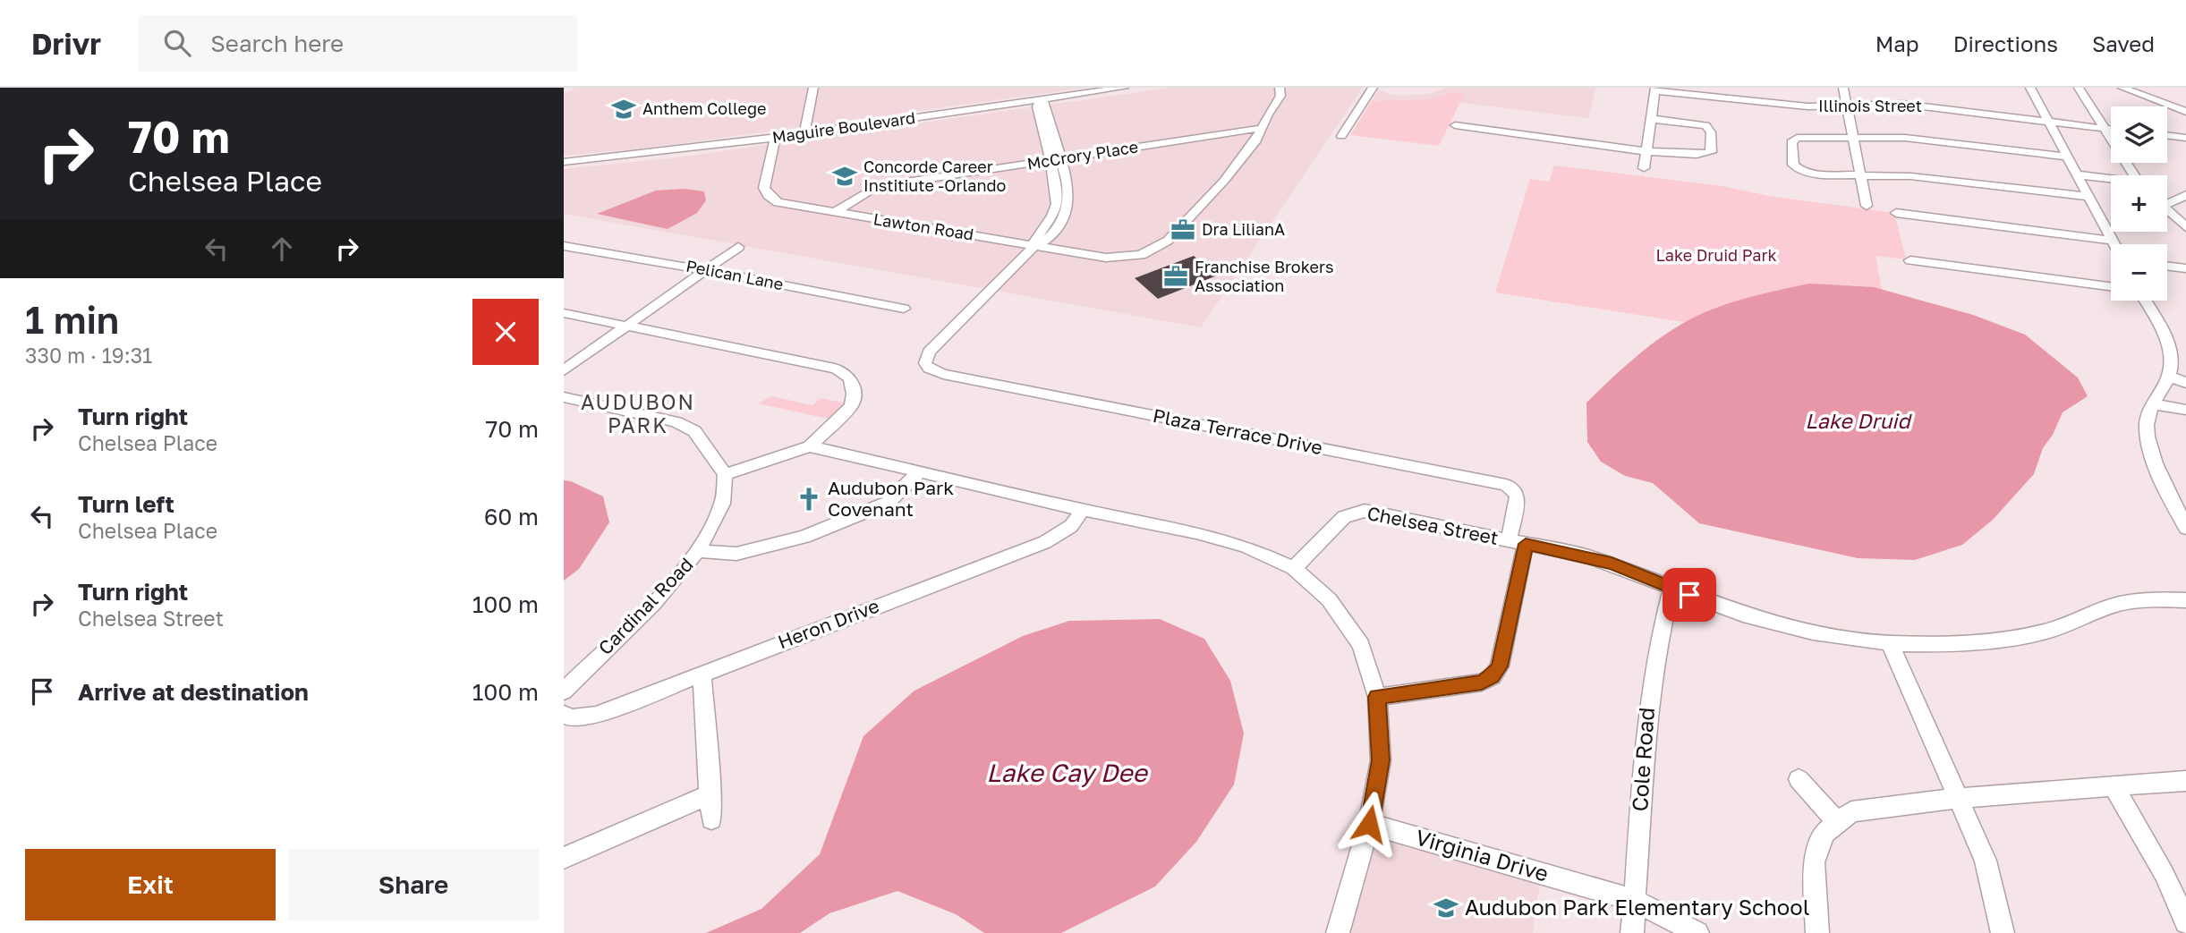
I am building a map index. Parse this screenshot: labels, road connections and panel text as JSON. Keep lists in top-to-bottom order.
{
  "streets": {
    "street": [
      "Illinois Street",
      "Maguire Boulevard",
      "McCrory Place",
      "Lawton Road",
      "Pelican Lane",
      "Plaza Terrace Drive",
      "Chelsea Street",
      "Cardinal Road",
      "Heron Drive",
      "Cole Road",
      "Virginia Drive"
    ]
  },
  "crossings": [
    ["Maguire Boulevard", "Lawton Road"],
    ["McCrory Place", "Lawton Road"],
    ["Lawton Road", "Plaza Terrace Drive"],
    ["Plaza Terrace Drive", "Chelsea Street"],
    ["Chelsea Street", "Cole Road"],
    ["Cole Road", "Virginia Drive"]
  ],
  "districts": ["AUDUBON PARK"],
  "water": ["Lake Druid", "Lake Cay Dee"],
  "parks": ["Lake Druid Park"],
  "places": {
    "school or university": ["Anthem College", "Concorde Career Institiute -Orlando", "Audubon Park Elementary School"],
    "office": ["Dra LilianA", "Franchise Brokers Association"],
    "church": ["Audubon Park Covenant"]
  },
  "page": {
    "header": "Drivr",
    "search": "Search here",
    "nav": ["Map", "Directions", "Saved"],
    "turn": ["70 m", "Chelsea Place"],
    "map_buttons": ["+", "−"],
    "heading": ["1 min", "330 m · 19:31"],
    "list": [
      {
        "name": "Turn right",
        "note": "Chelsea Place",
        "value": "70 m"
      },
      {
        "name": "Turn left",
        "note": "Chelsea Place",
        "value": "60 m"
      },
      {
        "name": "Turn right",
        "note": "Chelsea Street",
        "value": "100 m"
      },
      {
        "name": "Arrive at destination",
        "value": "100 m"
      }
    ],
    "buttons": ["Exit", "Share"]
  }
}
